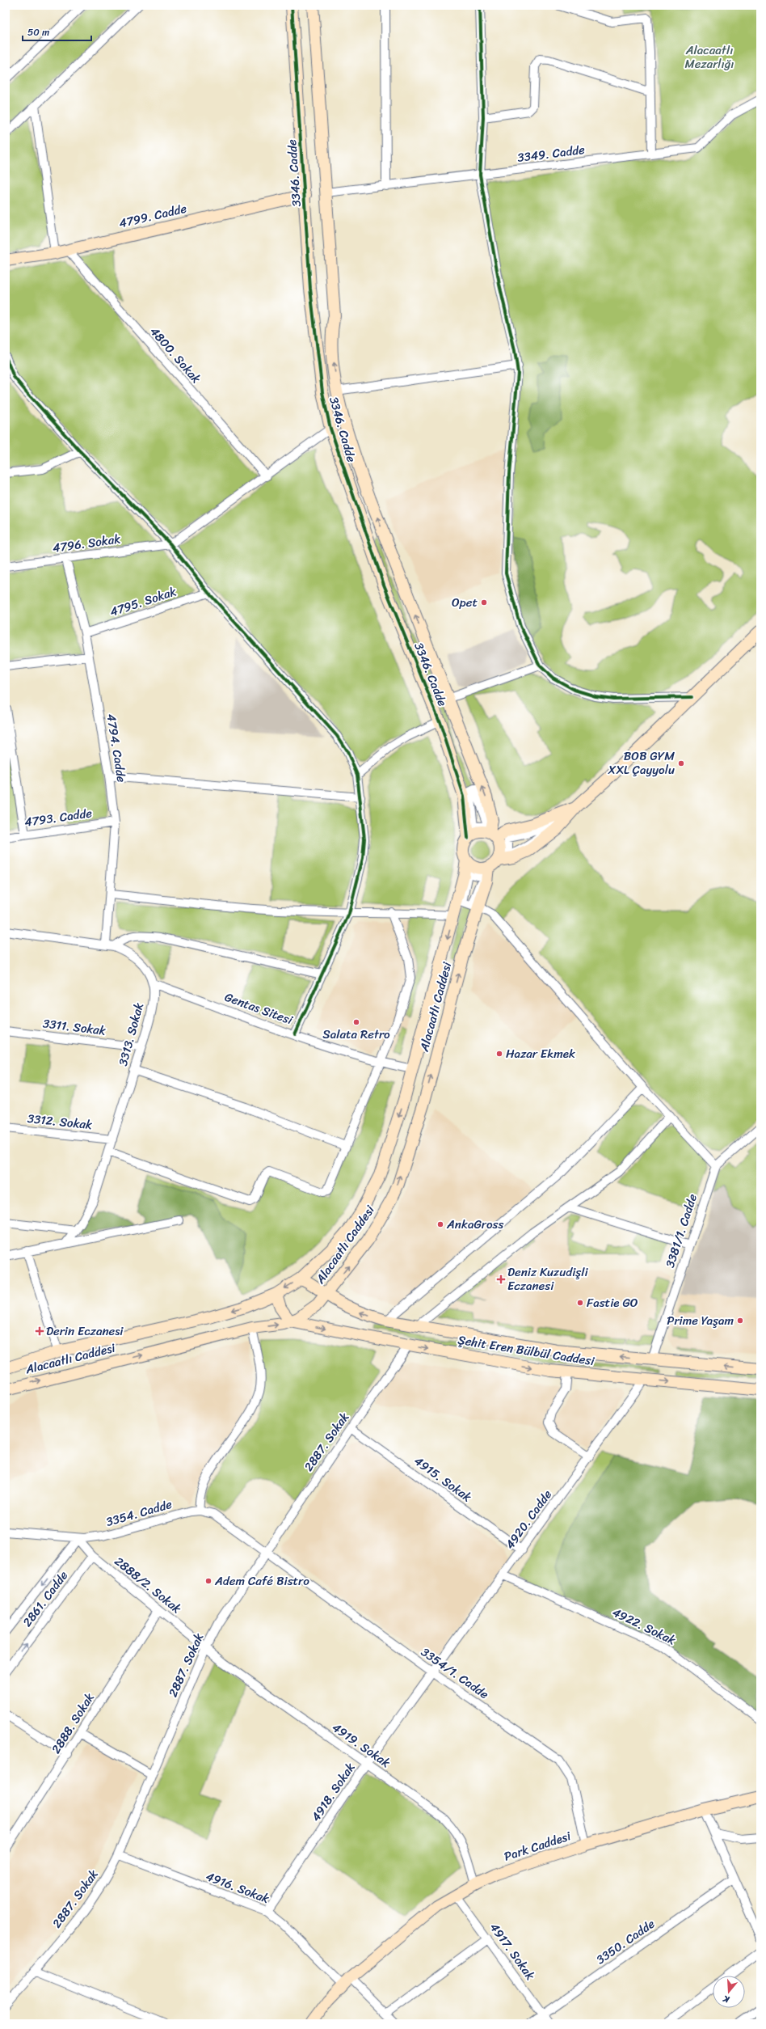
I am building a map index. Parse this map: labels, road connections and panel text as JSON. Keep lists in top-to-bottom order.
{
  "streets": {
    "main road": [
      "3346. Cadde",
      "4799. Cadde",
      "Alacaatlı Caddesi",
      "Şehit Eren Bülbül Caddesi",
      "Park Caddesi"
    ],
    "street": [
      "3349. Cadde",
      "4800. Sokak",
      "4796. Sokak",
      "4795. Sokak",
      "4794. Cadde",
      "4793. Cadde",
      "Gentas Sitesi",
      "3311. Sokak",
      "3313. Sokak",
      "3312. Sokak",
      "3381/1. Cadde",
      "2887. Sokak",
      "4915. Sokak",
      "3354. Cadde",
      "4920. Cadde",
      "2888/2. Sokak",
      "2861. Cadde",
      "4922. Sokak",
      "3354/1. Cadde",
      "2888. Sokak",
      "4919. Sokak",
      "4918. Sokak",
      "4916. Sokak",
      "3350. Cadde",
      "4917. Sokak"
    ]
  },
  "crossings": [
    ["3349. Cadde", "3346. Cadde"],
    ["3346. Cadde", "4799. Cadde"],
    ["3346. Cadde", "Alacaatlı Caddesi"],
    ["4799. Cadde", "4800. Sokak"],
    ["4796. Sokak", "4794. Cadde"],
    ["4795. Sokak", "4794. Cadde"],
    ["4794. Cadde", "4793. Cadde"],
    ["4794. Cadde", "3313. Sokak"],
    ["Alacaatlı Caddesi", "Gentas Sitesi"],
    ["Alacaatlı Caddesi", "Şehit Eren Bülbül Caddesi"],
    ["Gentas Sitesi", "3313. Sokak"],
    ["3311. Sokak", "3313. Sokak"],
    ["3313. Sokak", "3312. Sokak"],
    ["3381/1. Cadde", "Şehit Eren Bülbül Caddesi"],
    ["Şehit Eren Bülbül Caddesi", "2887. Sokak"],
    ["Şehit Eren Bülbül Caddesi", "4920. Cadde"],
    ["2887. Sokak", "4915. Sokak"],
    ["2887. Sokak", "3354. Cadde"],
    ["2887. Sokak", "2888/2. Sokak"],
    ["2887. Sokak", "3354/1. Cadde"],
    ["2887. Sokak", "4919. Sokak"],
    ["2887. Sokak", "4916. Sokak"],
    ["4915. Sokak", "4920. Cadde"],
    ["3354. Cadde", "2888/2. Sokak"],
    ["3354. Cadde", "2861. Cadde"],
    ["3354. Cadde", "3354/1. Cadde"],
    ["4920. Cadde", "4922. Sokak"],
    ["4920. Cadde", "3354/1. Cadde"],
    ["4920. Cadde", "4918. Sokak"],
    ["2888/2. Sokak", "2861. Cadde"],
    ["2888/2. Sokak", "2888. Sokak"],
    ["2888/2. Sokak", "4919. Sokak"],
    ["3354/1. Cadde", "4918. Sokak"],
    ["3354/1. Cadde", "Park Caddesi"],
    ["4919. Sokak", "4918. Sokak"],
    ["4919. Sokak", "Park Caddesi"],
    ["4918. Sokak", "4916. Sokak"],
    ["Park Caddesi", "4916. Sokak"],
    ["Park Caddesi", "4917. Sokak"],
    ["3350. Cadde", "4917. Sokak"]
  ],
  "parks": ["Alacaatlı Mezarlığı"],
  "places": {
    "other": [
      "Opet",
      "BOB GYM XXL Çayyolu",
      "Salata Retro",
      "Hazar Ekmek",
      "AnkaGross",
      "Fastie GO",
      "Prime Yaşam",
      "Adem Café Bistro"
    ],
    "health": ["Deniz Kuzudişli Eczanesi", "Derin Eczanesi"]
  },
  "scale_bar": "50 m",
  "north": "bottom"
}
